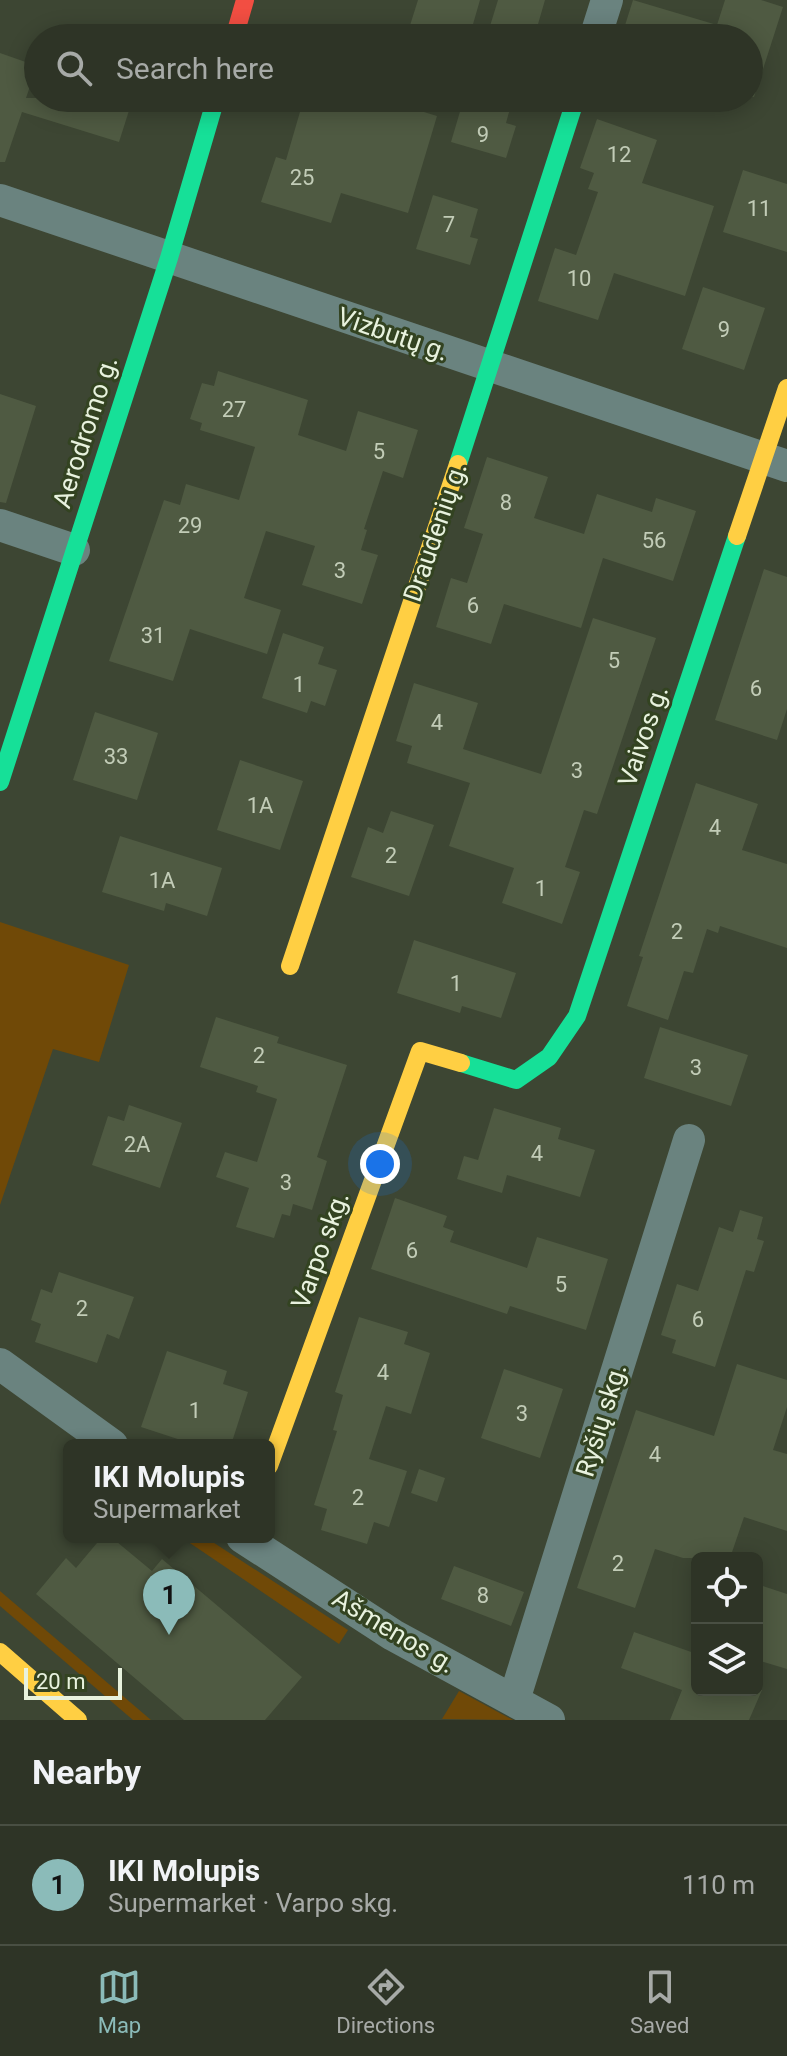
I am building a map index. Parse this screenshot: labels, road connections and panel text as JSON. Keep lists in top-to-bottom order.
{
  "streets": {
    "street": [
      "Vizbutų g.",
      "Aerodromo g.",
      "Draudenių g.",
      "Vaivos g.",
      "Varpo skg.",
      "Ryšių skg.",
      "Ašmenos g."
    ]
  },
  "crossings": [
    ["Vizbutų g.", "Aerodromo g."],
    ["Vizbutų g.", "Draudenių g."],
    ["Vizbutų g.", "Vaivos g."],
    ["Vaivos g.", "Varpo skg."],
    ["Ryšių skg.", "Ašmenos g."]
  ],
  "house_numbers": [
    "9",
    "12",
    "25",
    "11",
    "7",
    "10",
    "9",
    "27",
    "5",
    "8",
    "29",
    "56",
    "3",
    "6",
    "31",
    "5",
    "1",
    "6",
    "4",
    "33",
    "3",
    "1A",
    "4",
    "2",
    "1A",
    "1",
    "2",
    "1",
    "2",
    "3",
    "2A",
    "4",
    "3",
    "6",
    "5",
    "2",
    "6",
    "4",
    "1",
    "3",
    "4",
    "2",
    "2",
    "8"
  ],
  "scale_bar": "20 m",
  "page": {
    "search": "Search here",
    "popup": ["IKI Molupis", "Supermarket"],
    "pins": "1",
    "scale": "20 m",
    "heading": "Nearby",
    "list": [
      {
        "mark": "1",
        "name": "IKI Molupis",
        "note": "Supermarket · Varpo skg.",
        "value": "110 m"
      }
    ],
    "nav": ["Map", "Directions", "Saved"]
  }
}
